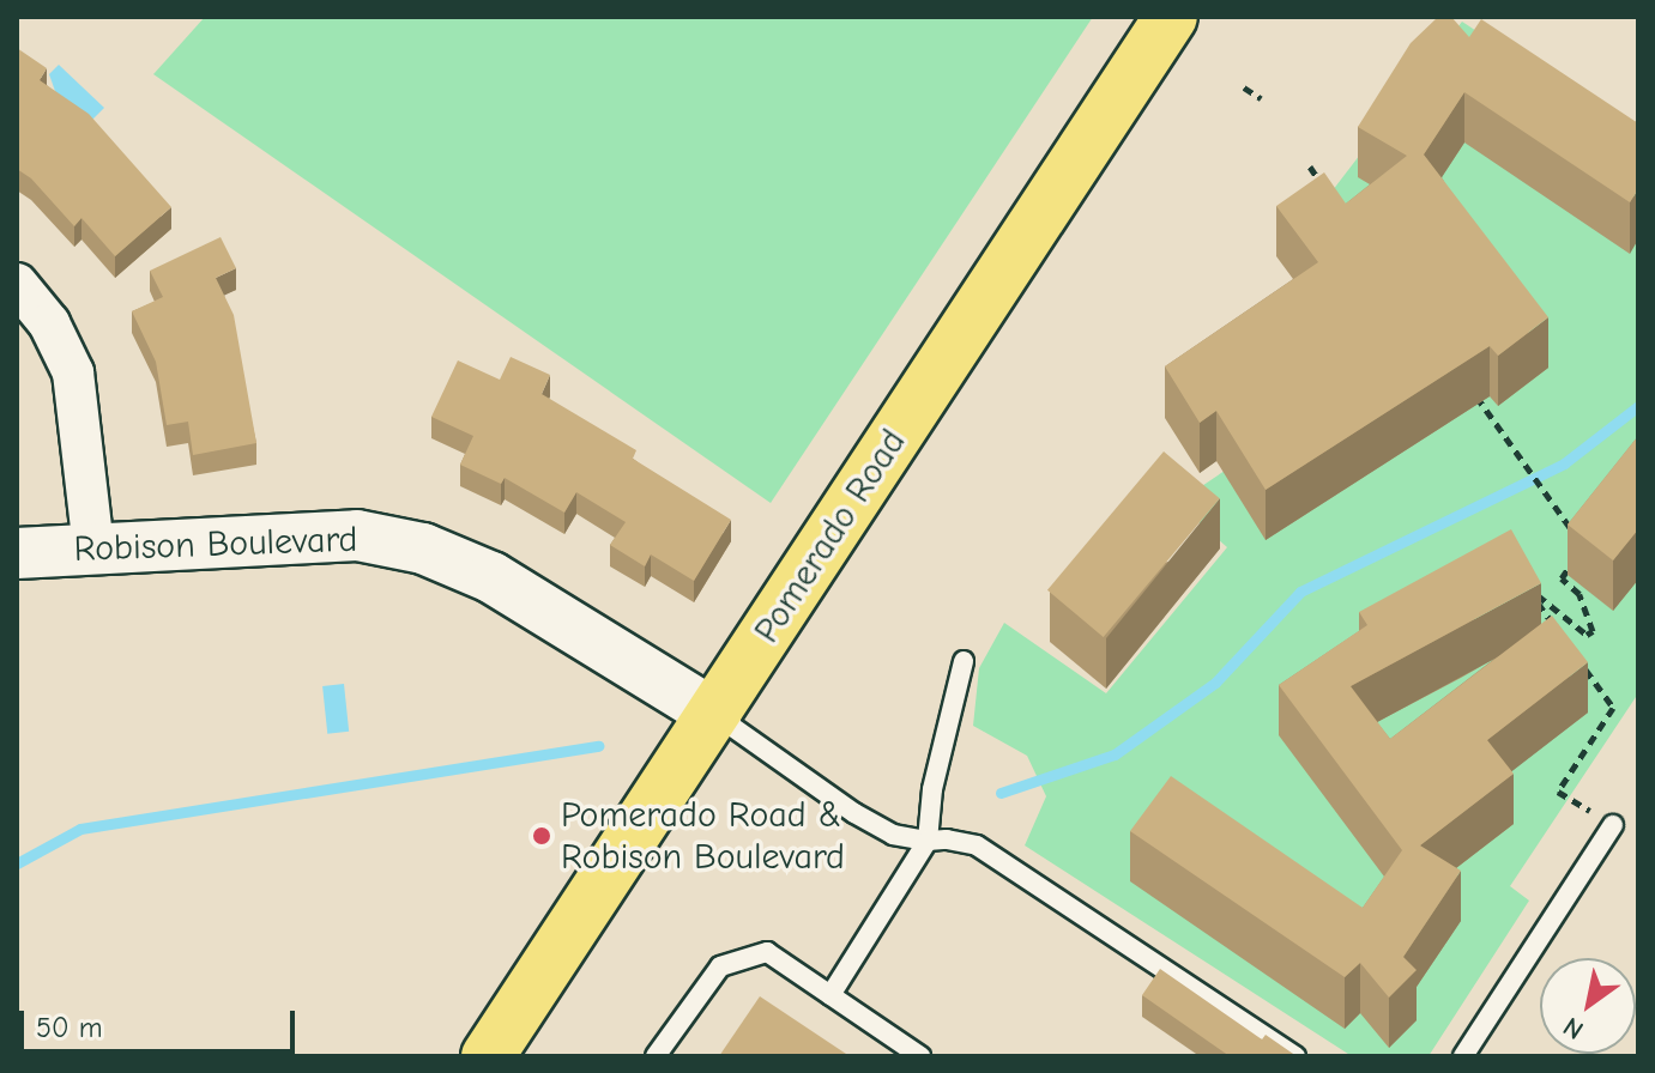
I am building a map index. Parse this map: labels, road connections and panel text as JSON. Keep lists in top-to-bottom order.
{
  "streets": {
    "main road": ["Pomerado Road"],
    "street": ["Robison Boulevard"]
  },
  "crossings": [
    ["Pomerado Road", "Robison Boulevard"]
  ],
  "places": ["Pomerado Road & Robison Boulevard"],
  "scale_bar": "50 m",
  "north": "bottom left"
}
